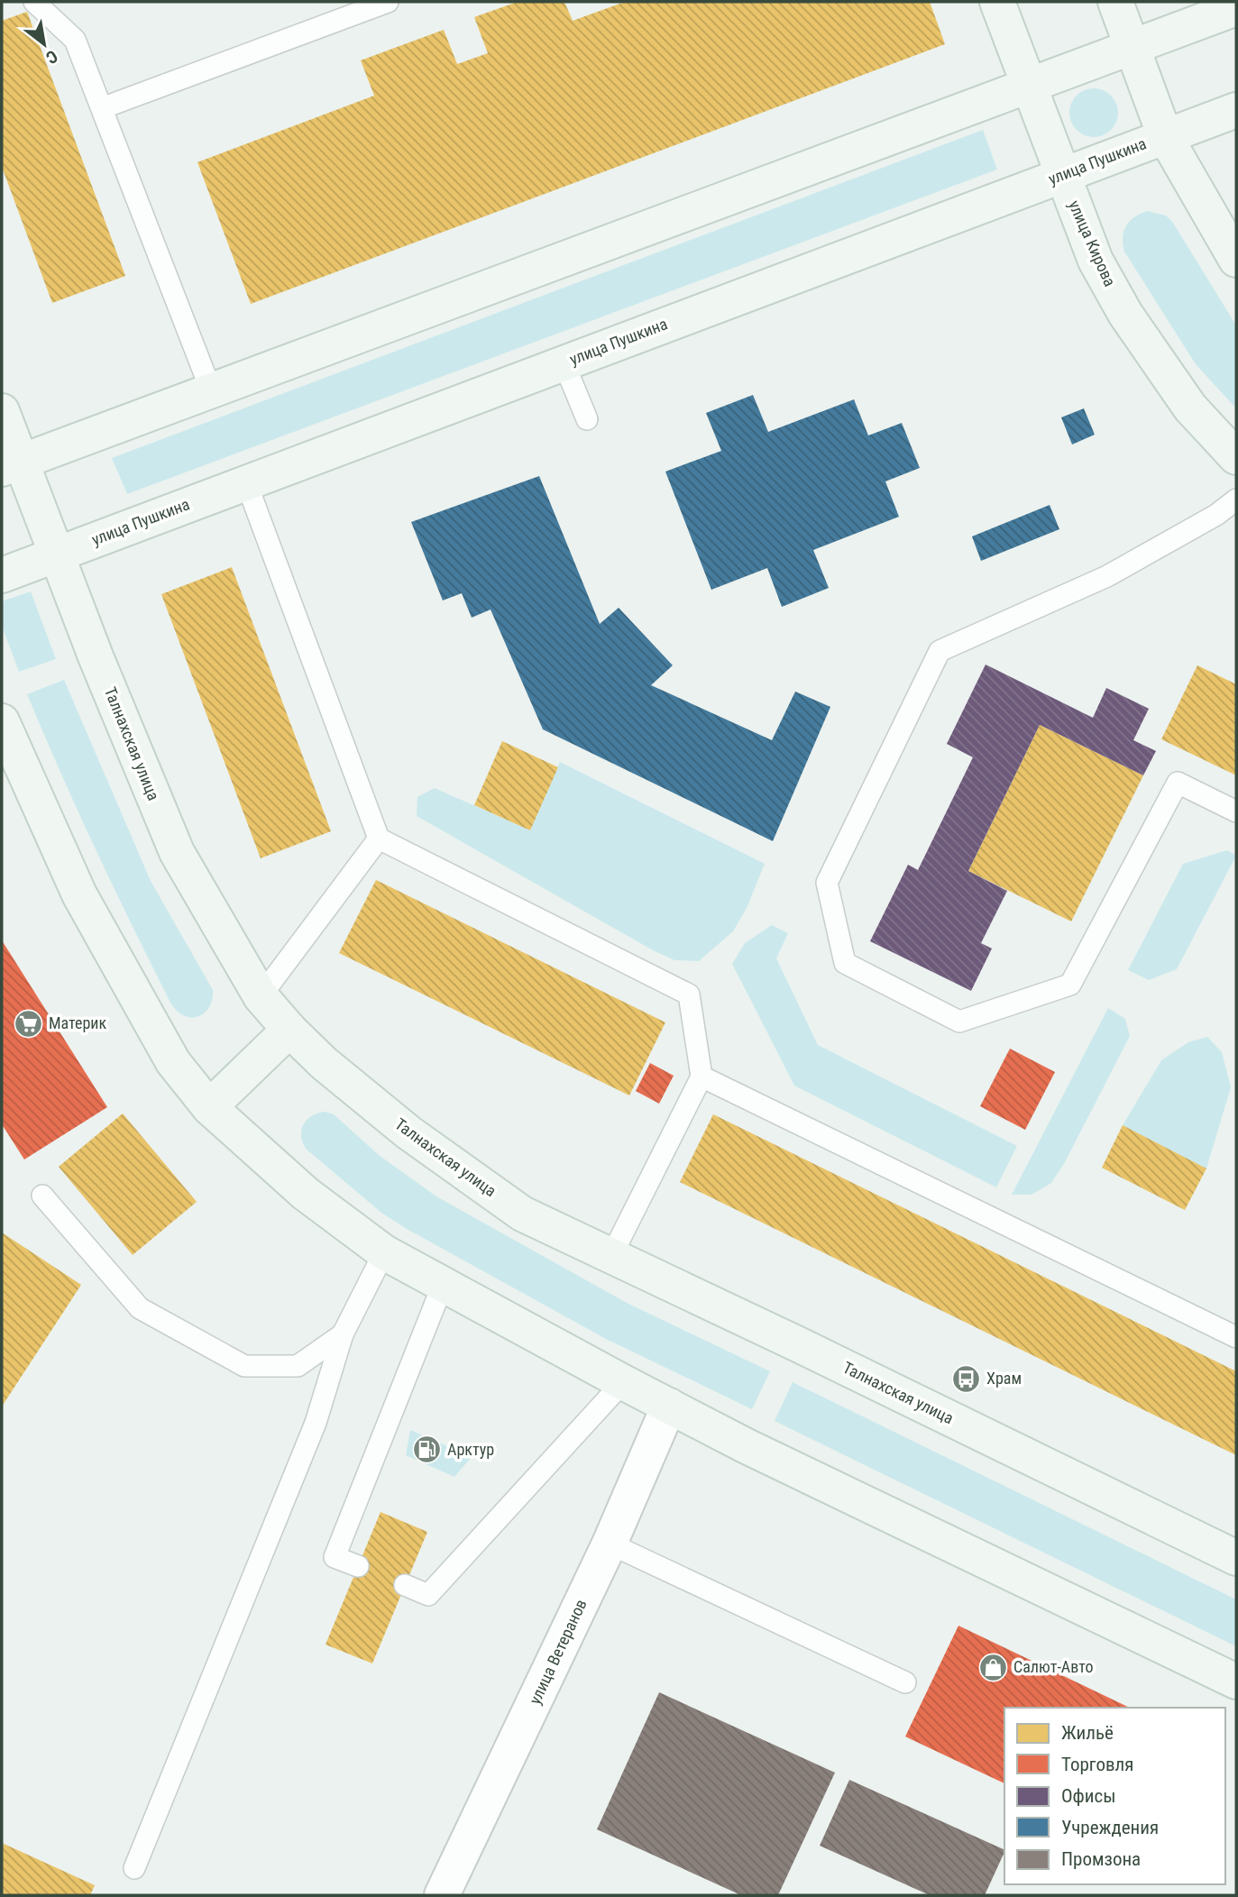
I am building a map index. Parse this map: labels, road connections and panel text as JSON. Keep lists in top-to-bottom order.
{
  "streets": {
    "street": [
      "улица Пушкина",
      "улица Кирова",
      "Талнахская улица",
      "улица Ветеранов"
    ]
  },
  "crossings": [
    ["улица Пушкина", "улица Кирова"],
    ["улица Пушкина", "Талнахская улица"]
  ],
  "places": {
    "supermarket": ["Материк"],
    "bus stop": ["Храм"],
    "fuel station": ["Арктур"],
    "shop": ["Салют-Авто"]
  },
  "legend": [
    "Жильё",
    "Торговля",
    "Офисы",
    "Учреждения",
    "Промзона"
  ],
  "north": "bottom right"
}
